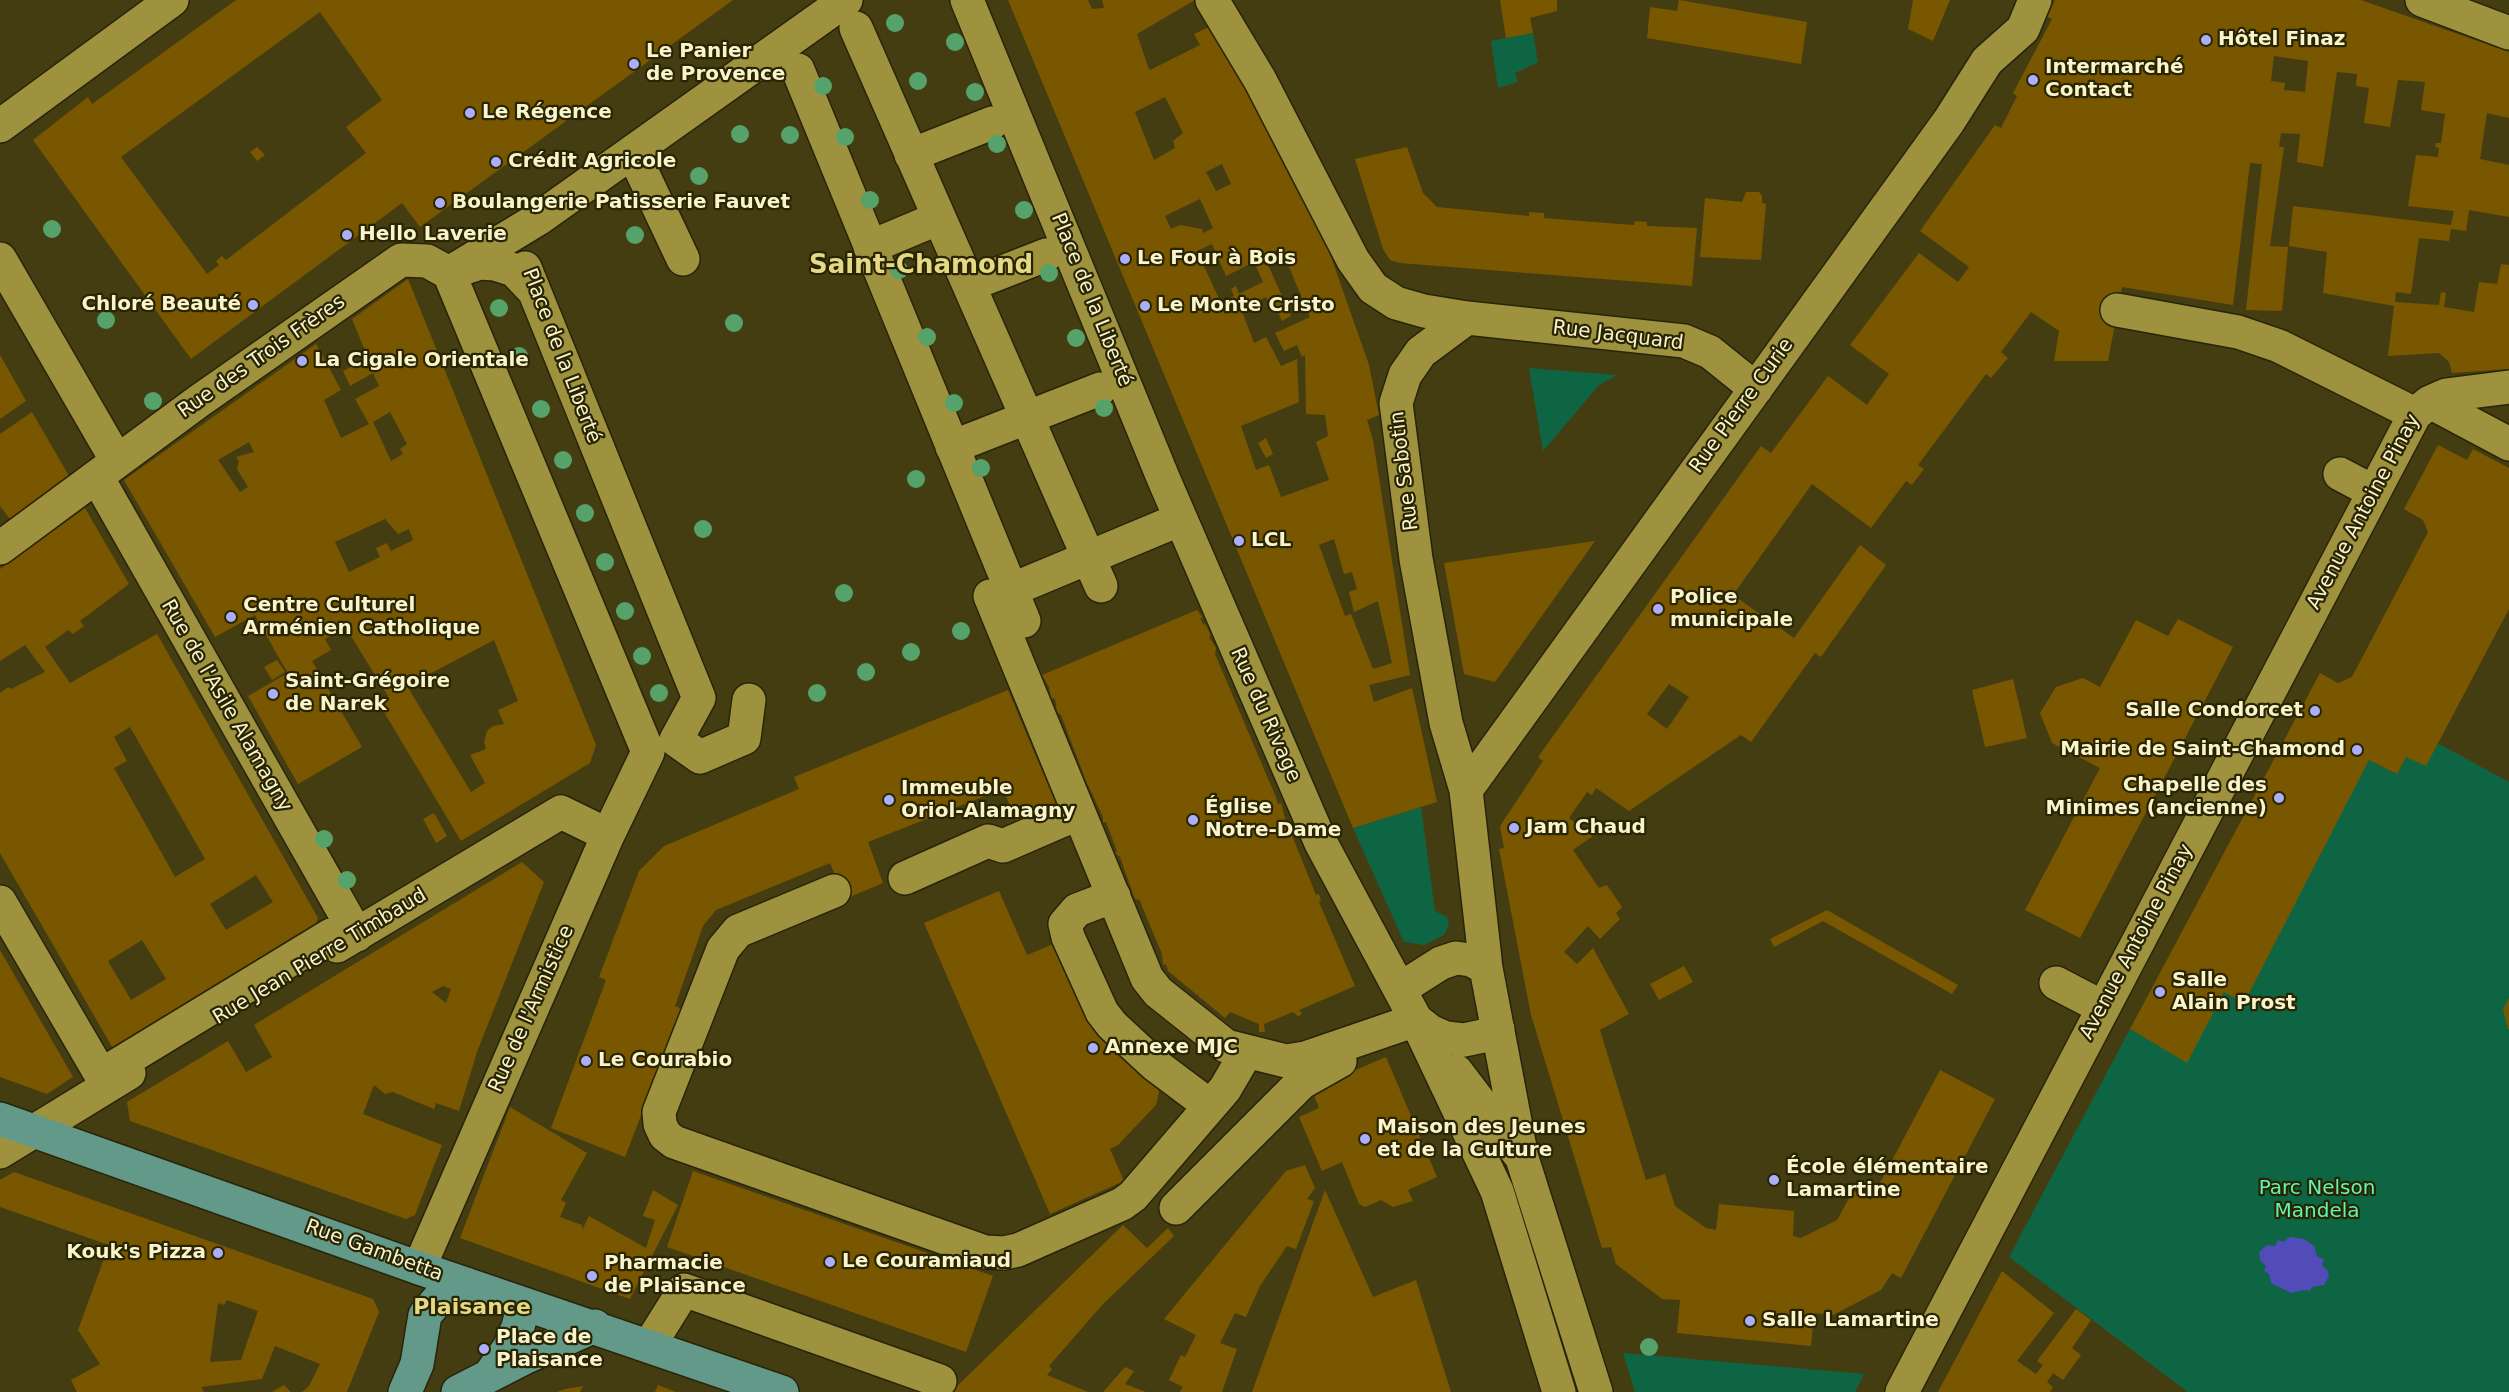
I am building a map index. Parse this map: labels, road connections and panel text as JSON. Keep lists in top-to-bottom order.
{
  "streets": {
    "main road": ["Rue Gambetta"],
    "street": [
      "Place de la Liberté",
      "Rue Jacquard",
      "Rue des Trois Frères",
      "Rue Pierre Curie",
      "Rue Sabotin",
      "Avenue Antoine Pinay",
      "Rue de l'Asile Alamagny",
      "Rue du Rivage",
      "Rue Jean Pierre Timbaud",
      "Rue de l'Armistice"
    ]
  },
  "crossings": [
    ["Place de la Liberté", "Rue du Rivage"],
    ["Place de la Liberté", "Rue de l'Armistice"],
    ["Rue Jacquard", "Rue Pierre Curie"],
    ["Rue Jacquard", "Rue Sabotin"],
    ["Rue des Trois Frères", "Rue de l'Asile Alamagny"],
    ["Rue Pierre Curie", "Rue Sabotin"],
    ["Rue Sabotin", "Rue du Rivage"],
    ["Rue de l'Asile Alamagny", "Rue Jean Pierre Timbaud"],
    ["Rue Jean Pierre Timbaud", "Rue de l'Armistice"],
    ["Rue Jean Pierre Timbaud", "Rue Gambetta"],
    ["Rue de l'Armistice", "Rue Gambetta"]
  ],
  "districts": ["Saint-Chamond", "Plaisance"],
  "parks": ["Parc Nelson Mandela"],
  "places": [
    "Hôtel Finaz",
    "Le Panier de Provence",
    "Intermarché Contact",
    "Le Régence",
    "Crédit Agricole",
    "Boulangerie Patisserie Fauvet",
    "Hello Laverie",
    "Le Four à Bois",
    "Chloré Beauté",
    "Le Monte Cristo",
    "La Cigale Orientale",
    "LCL",
    "Police municipale",
    "Centre Culturel Arménien Catholique",
    "Saint-Grégoire de Narek",
    "Salle Condorcet",
    "Mairie de Saint-Chamond",
    "Chapelle des Minimes (ancienne)",
    "Immeuble Oriol-Alamagny",
    "Église Notre-Dame",
    "Jam Chaud",
    "Salle Alain Prost",
    "Annexe MJC",
    "Le Courabio",
    "Maison des Jeunes et de la Culture",
    "École élémentaire Lamartine",
    "Kouk's Pizza",
    "Le Couramiaud",
    "Pharmacie de Plaisance",
    "Salle Lamartine",
    "Place de Plaisance"
  ]
}
